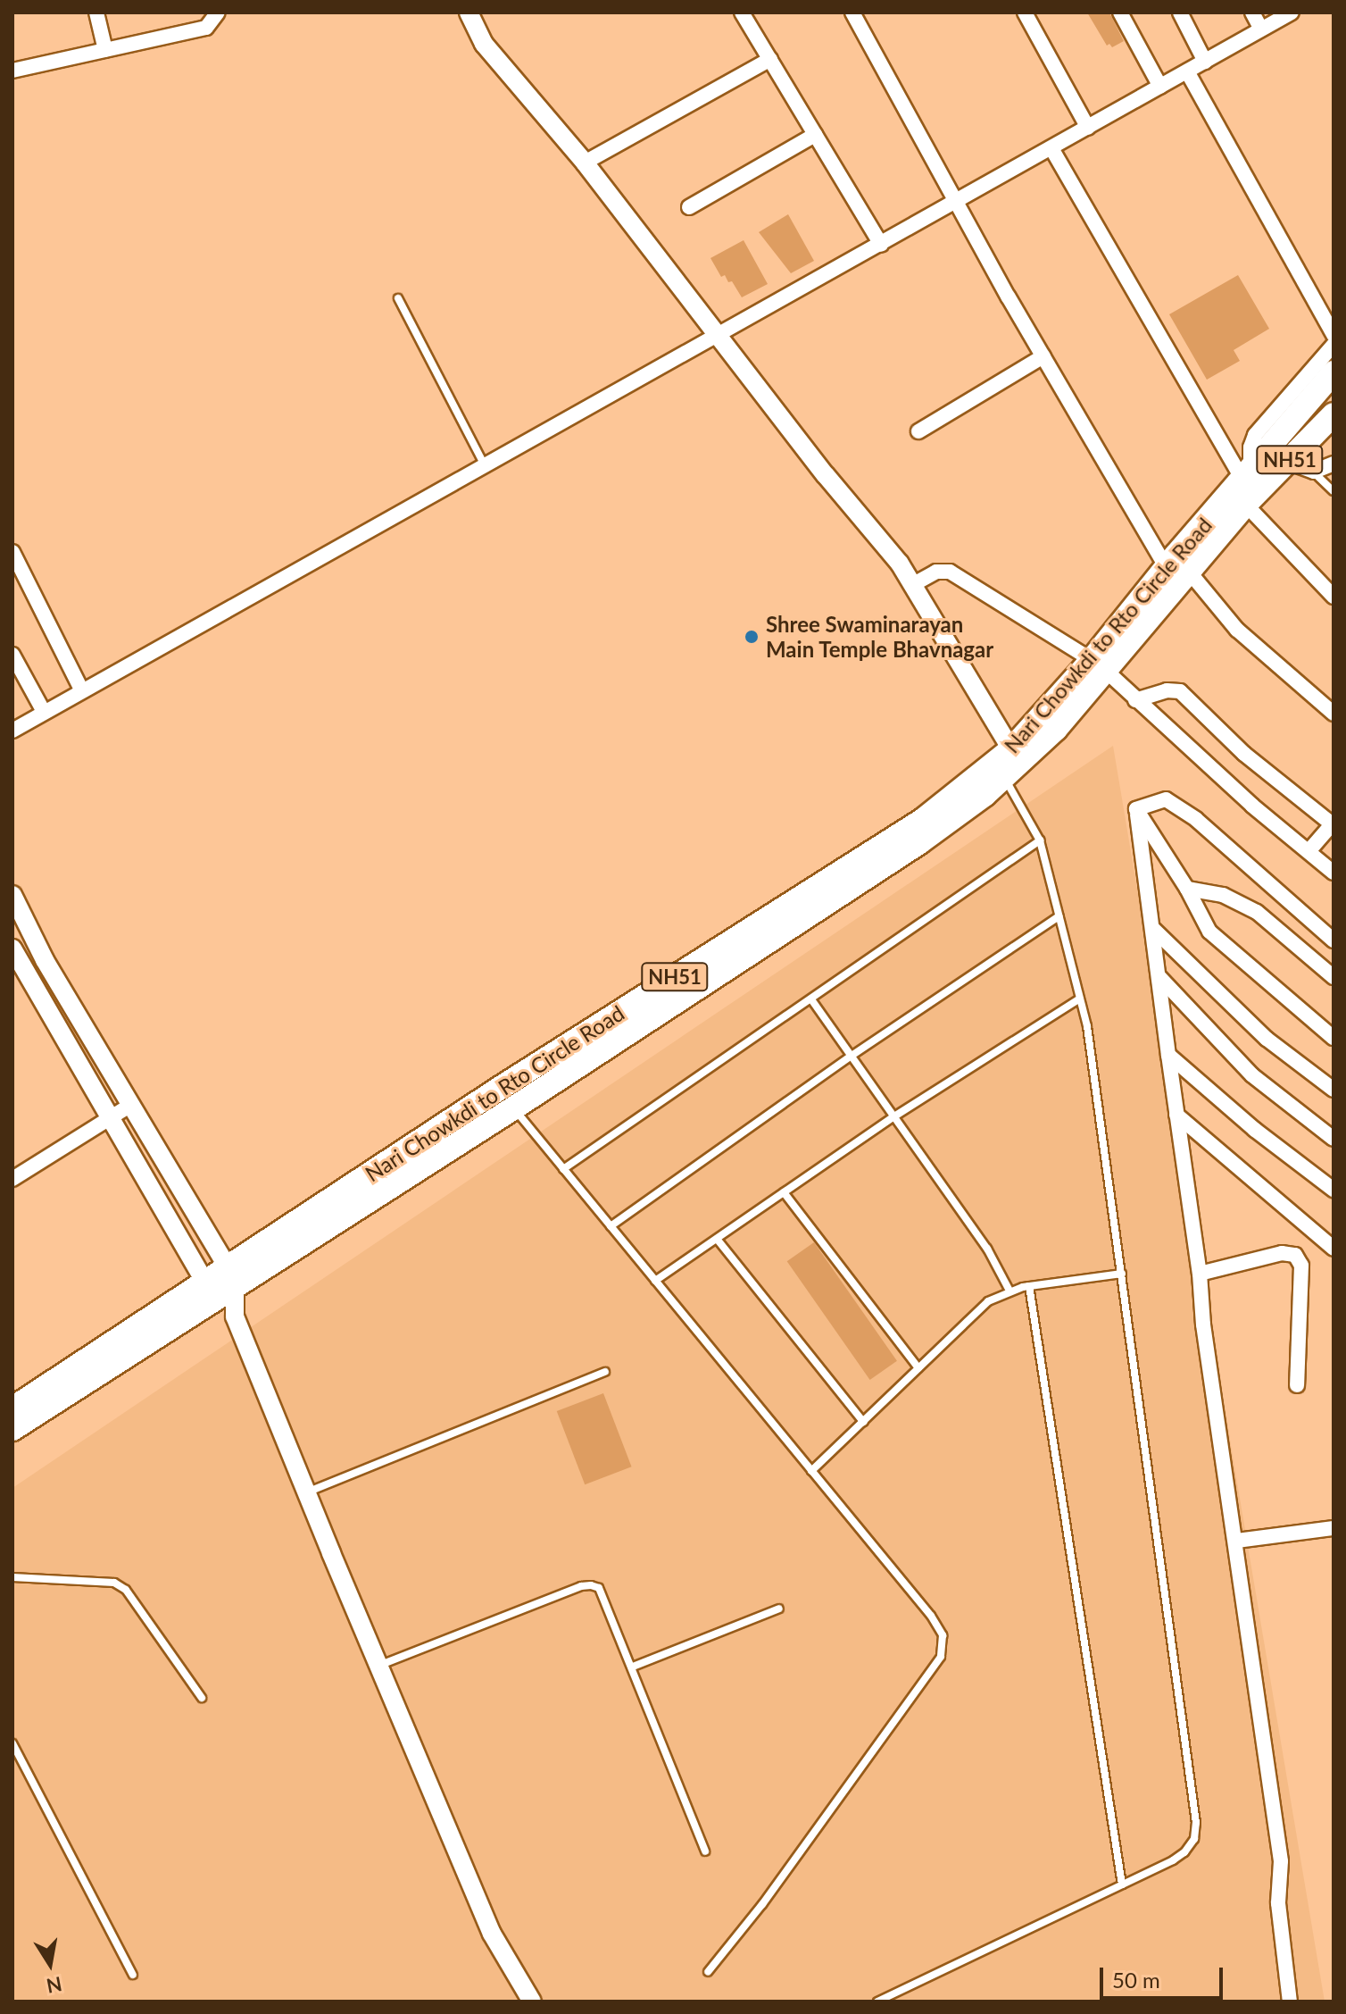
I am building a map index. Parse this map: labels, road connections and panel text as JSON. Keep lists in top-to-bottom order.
{
  "streets": {
    "highway": ["NH51", "Nari Chowkdi to Rto Circle Road"]
  },
  "crossings": [
    ["NH51", "Nari Chowkdi to Rto Circle Road"]
  ],
  "places": ["Shree Swaminarayan Main Temple Bhavnagar"],
  "scale_bar": "50 m",
  "north": "bottom"
}
